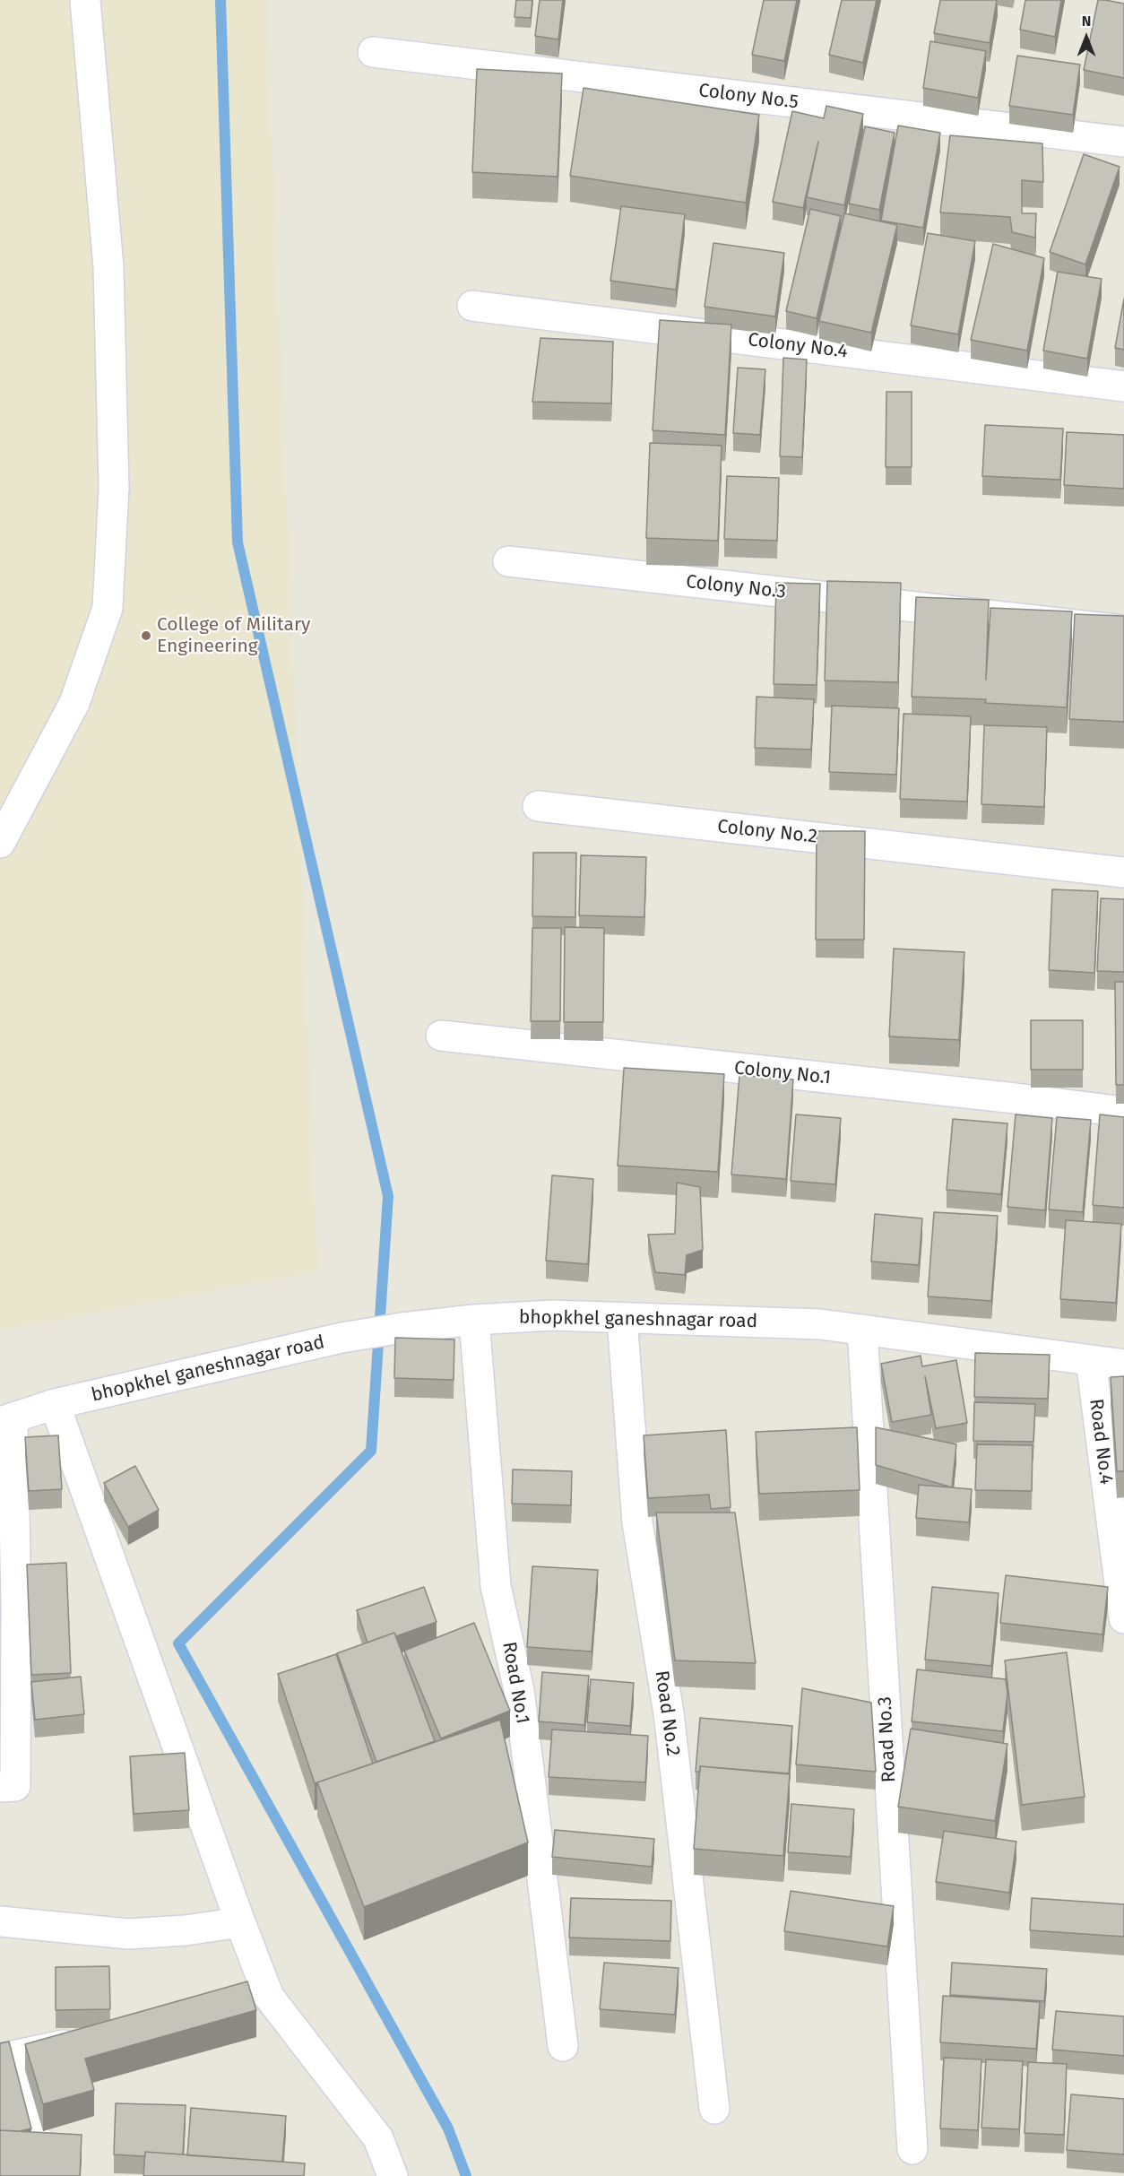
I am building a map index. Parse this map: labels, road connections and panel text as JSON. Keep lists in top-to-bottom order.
{
  "streets": {
    "street": [
      "Colony No.5",
      "Colony No.4",
      "Colony No.3",
      "Colony No.2",
      "Colony No.1",
      "bhopkhel ganeshnagar road",
      "Road No.4",
      "Road No.1",
      "Road No.2",
      "Road No.3"
    ]
  },
  "crossings": [
    ["bhopkhel ganeshnagar road", "Road No.4"],
    ["bhopkhel ganeshnagar road", "Road No.1"],
    ["bhopkhel ganeshnagar road", "Road No.2"],
    ["bhopkhel ganeshnagar road", "Road No.3"]
  ],
  "places": ["College of Military Engineering"],
  "north": "top"
}
